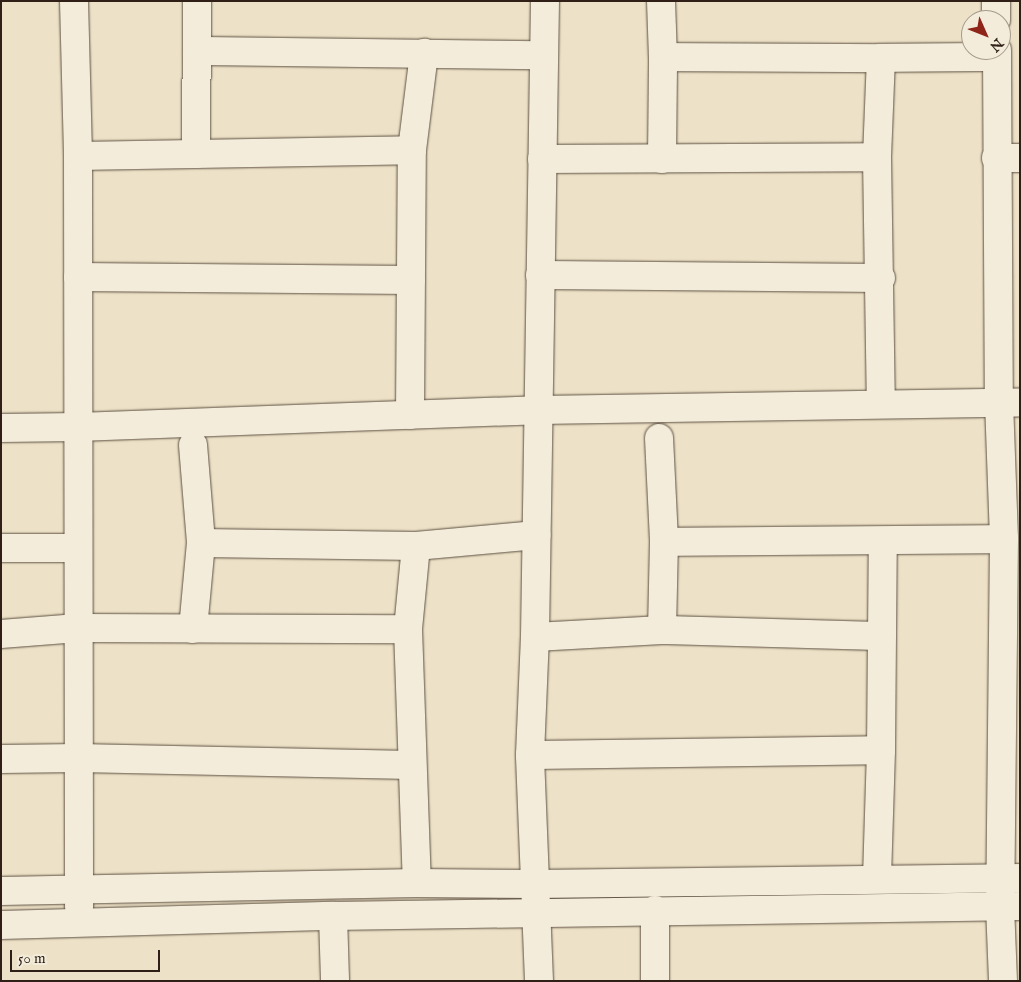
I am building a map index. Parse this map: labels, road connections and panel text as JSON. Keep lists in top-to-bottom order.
{
  "scale_bar": "50 m",
  "north": "bottom right"
}
